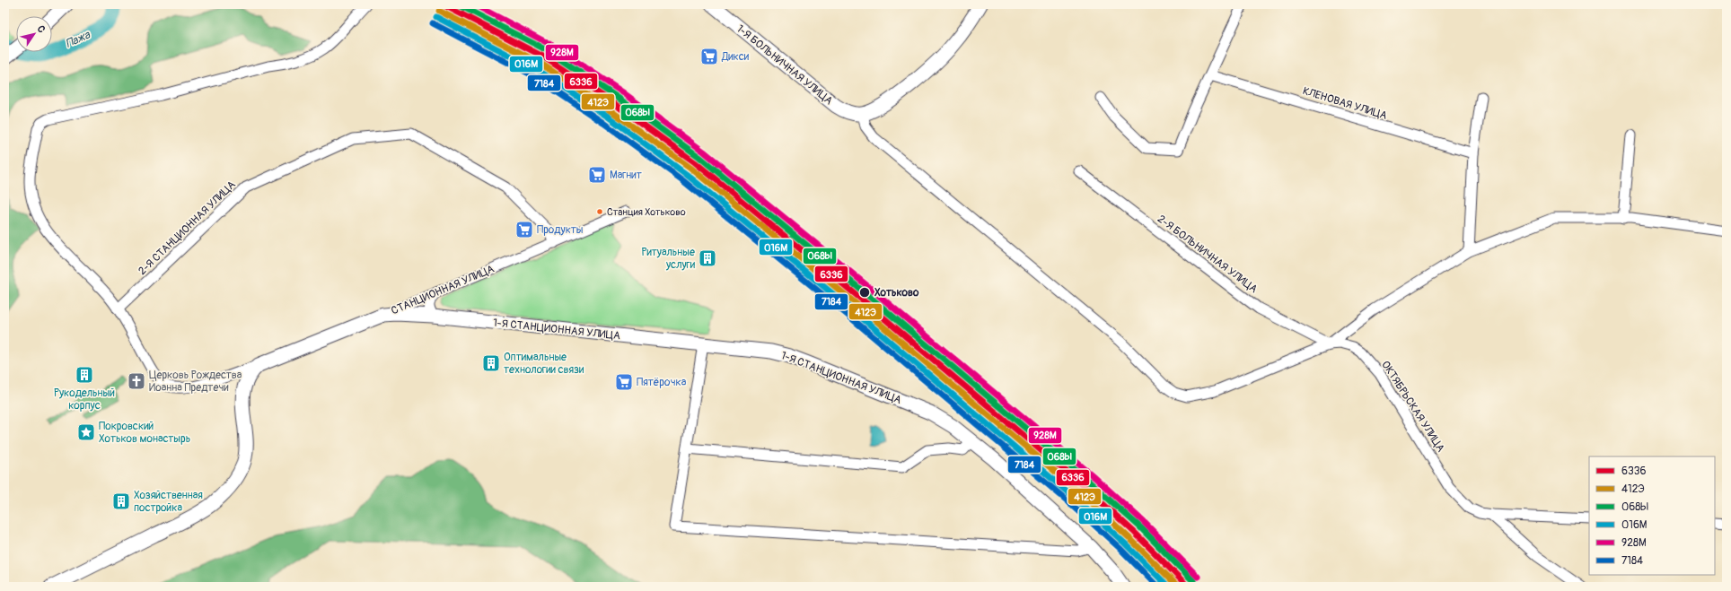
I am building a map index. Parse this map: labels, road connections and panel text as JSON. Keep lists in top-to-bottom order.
{
  "streets": {
    "main road": ["1-Я БОЛЬНИЧНАЯ УЛИЦА", "СТАНЦИОННАЯ УЛИЦА", "1-Я СТАНЦИОННАЯ УЛИЦА"],
    "street": [
      "КЛЕНОВАЯ УЛИЦА",
      "2-Я СТАНЦИОННАЯ УЛИЦА",
      "2-Я БОЛЬНИЧНАЯ УЛИЦА",
      "ОКТЯБРЬСКАЯ УЛИЦА"
    ]
  },
  "crossings": [
    ["1-Я БОЛЬНИЧНАЯ УЛИЦА", "ОКТЯБРЬСКАЯ УЛИЦА"],
    ["2-Я СТАНЦИОННАЯ УЛИЦА", "СТАНЦИОННАЯ УЛИЦА"],
    ["2-Я БОЛЬНИЧНАЯ УЛИЦА", "ОКТЯБРЬСКАЯ УЛИЦА"],
    ["СТАНЦИОННАЯ УЛИЦА", "1-Я СТАНЦИОННАЯ УЛИЦА"]
  ],
  "water": ["Пажа"],
  "places": {
    "supermarket": [
      "Дикси",
      "Магнит",
      "Продукты",
      "Пятёрочка"
    ],
    "other": ["Станция Хотьково", "Хотьково"],
    "building": [
      "Ритуальные услуги",
      "Оптимальные технологии связи",
      "Рукодельный корпус",
      "Хозяйственная постройка"
    ],
    "church": ["Церковь Рождества Иоанна Предтечи"],
    "place": ["Покровский Хотьков монастырь"]
  },
  "lines": [
    "transit line 6336",
    "transit line 068Ы",
    "transit line 928М",
    "transit line 412Э",
    "transit line 016М",
    "transit line 7184"
  ],
  "legend": [
    "6336",
    "412Э",
    "068Ы",
    "016М",
    "928М",
    "7184"
  ],
  "north": "top right"
}
